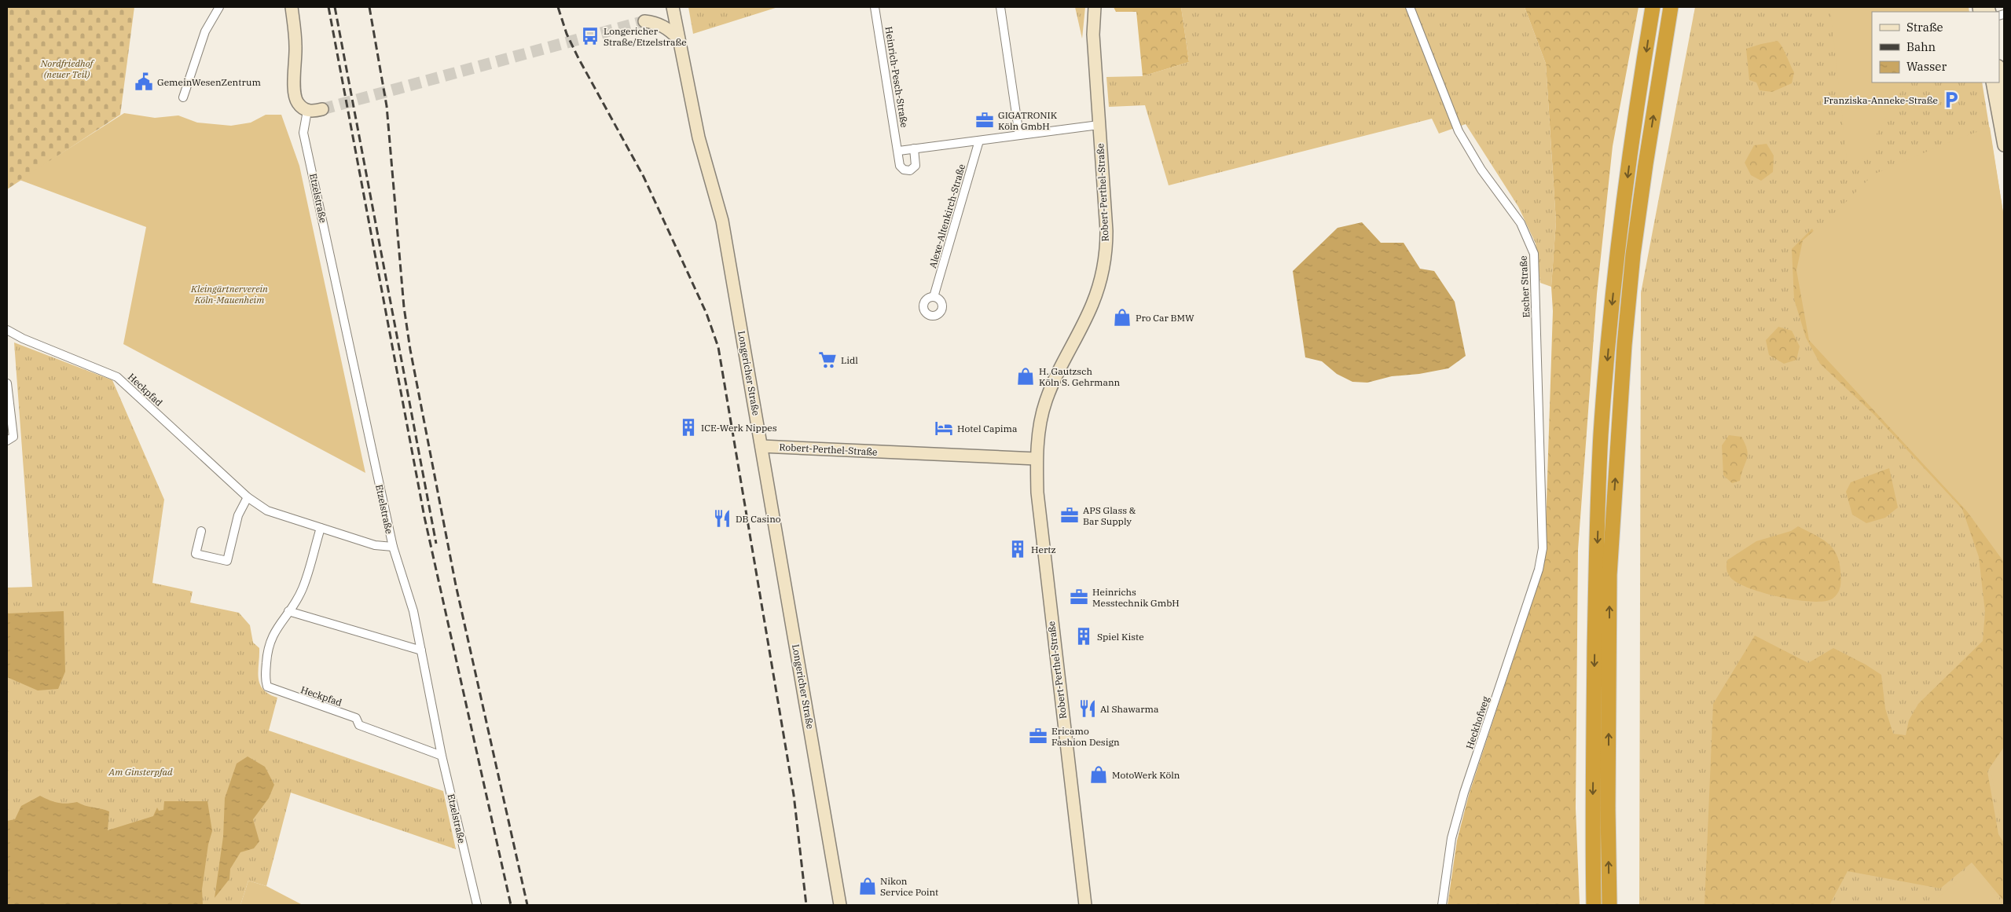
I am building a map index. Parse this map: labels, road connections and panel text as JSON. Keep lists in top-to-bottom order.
{
  "streets": {
    "street": [
      "Heinrich-Pesch-Straße",
      "Robert-Perthel-Straße",
      "Etzelstraße",
      "Alexe-Altenkirch-Straße",
      "Escher Straße",
      "Longericher Straße",
      "Heckpfad",
      "Heckhofweg"
    ]
  },
  "crossings": [
    ["Robert-Perthel-Straße", "Longericher Straße"],
    ["Etzelstraße", "Heckpfad"],
    ["Escher Straße", "Heckhofweg"]
  ],
  "parks": ["Nordfriedhof (neuer Teil)", "Kleingärtnerverein Köln-Mauenheim", "Am Ginsterpfad"],
  "places": {
    "bus stop": ["Longericher Straße/Etzelstraße"],
    "public building": ["GemeinWesenZentrum"],
    "parking": ["Franziska-Anneke-Straße"],
    "office": [
      "GIGATRONIK Köln GmbH",
      "APS Glass & Bar Supply",
      "Heinrichs Messtechnik GmbH",
      "Ericamo Fashion Design"
    ],
    "shop": [
      "Pro Car BMW",
      "H. Gautzsch Köln S. Gehrmann",
      "MotoWerk Köln",
      "Nikon Service Point"
    ],
    "supermarket": ["Lidl"],
    "building": ["ICE-Werk Nippes", "Hertz", "Spiel Kiste"],
    "hotel": ["Hotel Capima"],
    "restaurant": ["DB Casino", "Al Shawarma"]
  },
  "legend": ["Straße", "Bahn", "Wasser"]
}
